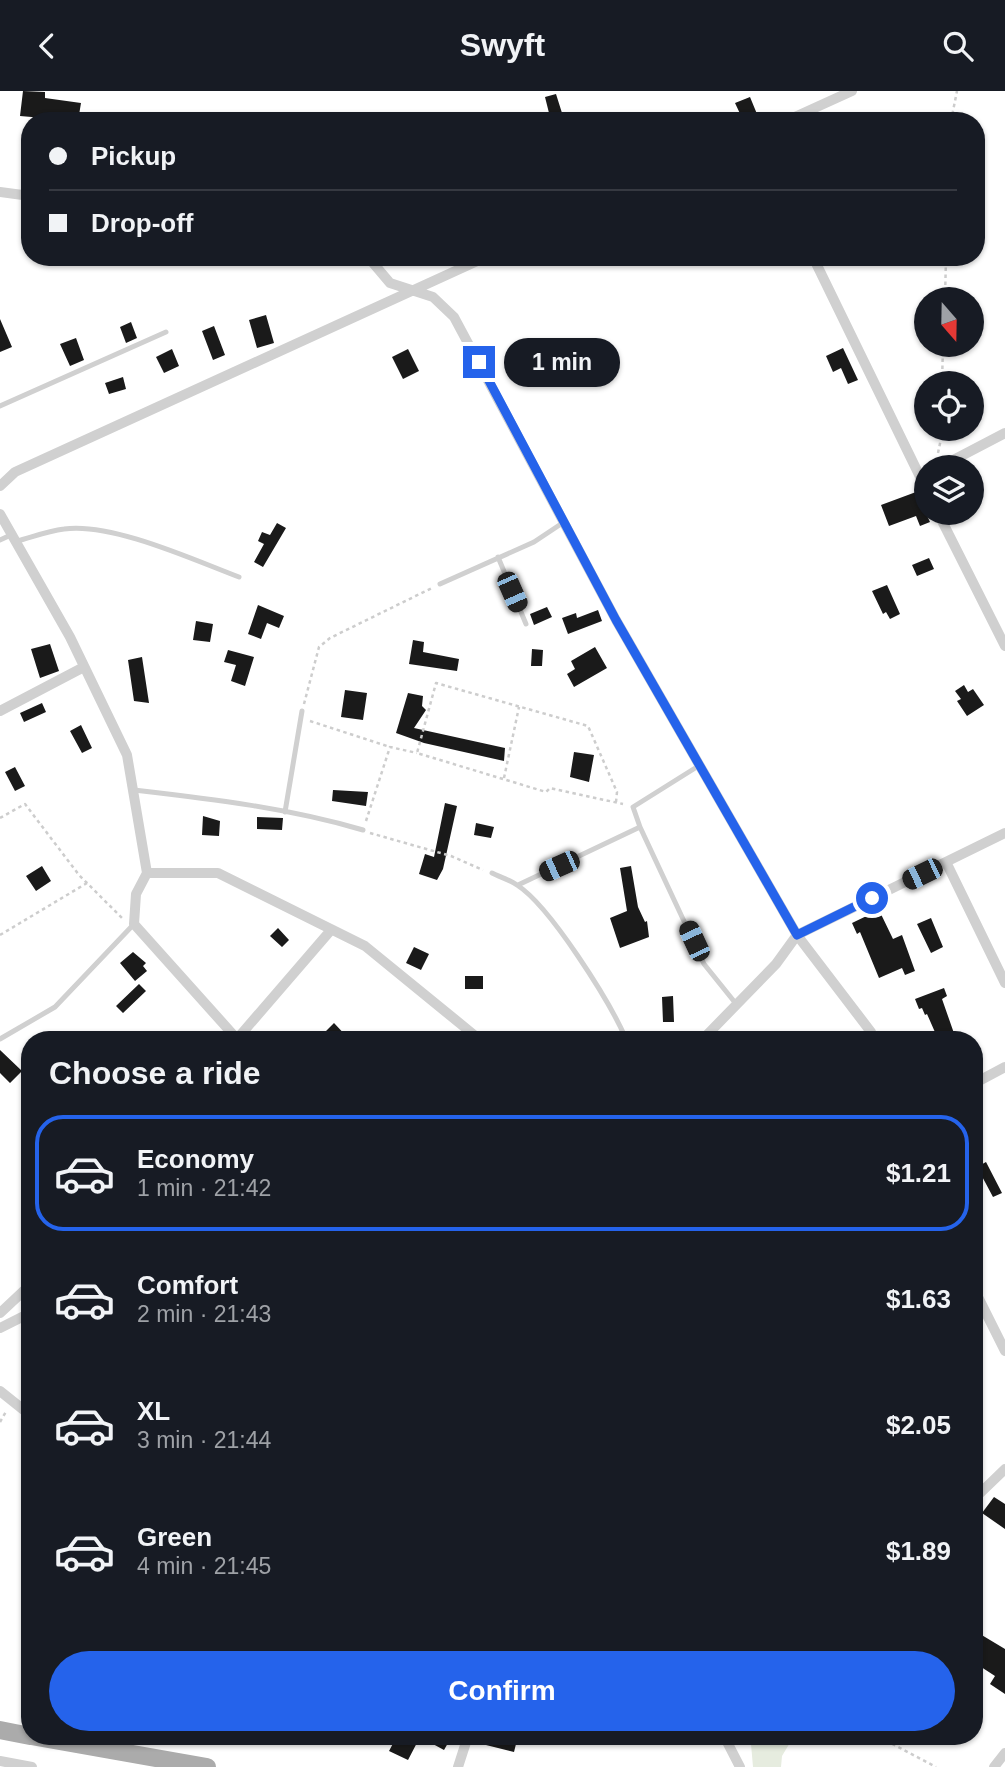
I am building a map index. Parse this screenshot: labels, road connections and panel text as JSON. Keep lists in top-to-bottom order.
{
  "north": "bottom",
  "page": {
    "header": "Swyft",
    "banner": ["Pickup", "Drop-off"],
    "bubble": "1 min",
    "heading": "Choose a ride",
    "list": [
      {
        "name": "Economy",
        "note": "1 min · 21:42",
        "value": "$1.21"
      },
      {
        "name": "Comfort",
        "note": "2 min · 21:43",
        "value": "$1.63"
      },
      {
        "name": "XL",
        "note": "3 min · 21:44",
        "value": "$2.05"
      },
      {
        "name": "Green",
        "note": "4 min · 21:45",
        "value": "$1.89"
      }
    ],
    "buttons": "Confirm"
  }
}
